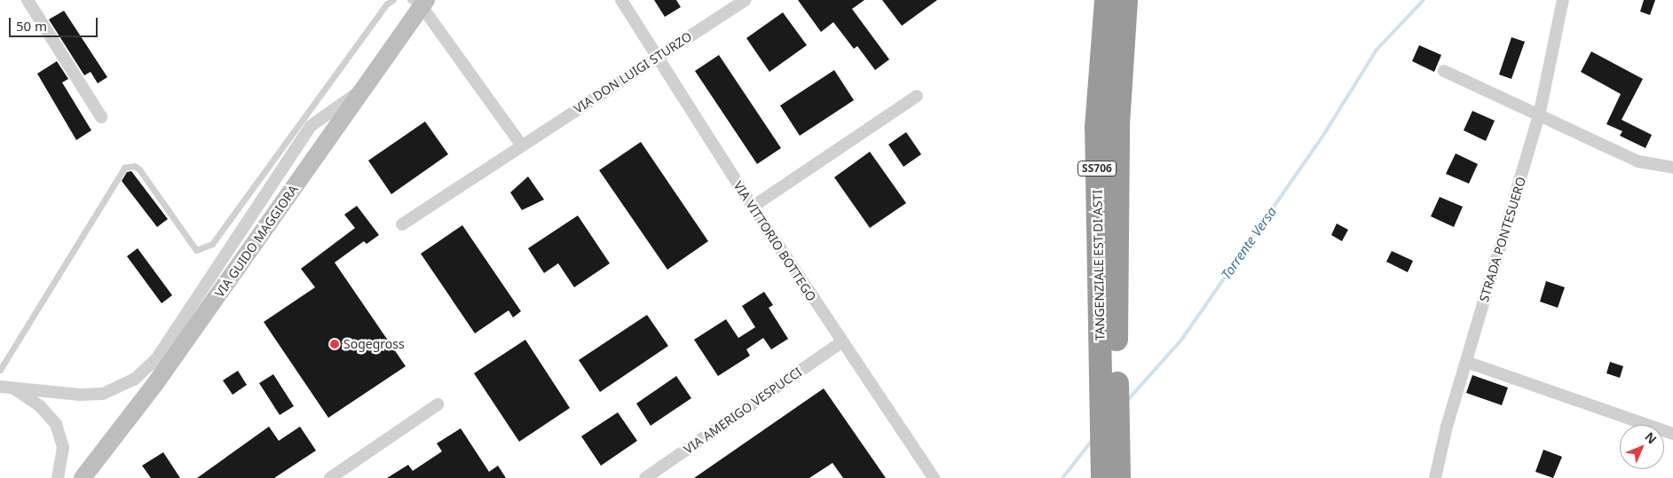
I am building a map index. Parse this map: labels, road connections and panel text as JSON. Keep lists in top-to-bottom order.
{
  "streets": {
    "highway": ["SS706", "TANGENZIALE EST DI ASTI"],
    "street": [
      "VIA DON LUIGI STURZO",
      "STRADA PONTESUERO",
      "VIA GUIDO MAGGIORA",
      "VIA VITTORIO BOTTEGO",
      "VIA AMERIGO VESPUCCI"
    ]
  },
  "crossings": [
    ["VIA DON LUIGI STURZO", "VIA VITTORIO BOTTEGO"],
    ["VIA VITTORIO BOTTEGO", "VIA AMERIGO VESPUCCI"]
  ],
  "water": ["Torrente Versa"],
  "places": ["Sogegross"],
  "scale_bar": "50 m",
  "north": "top right"
}
